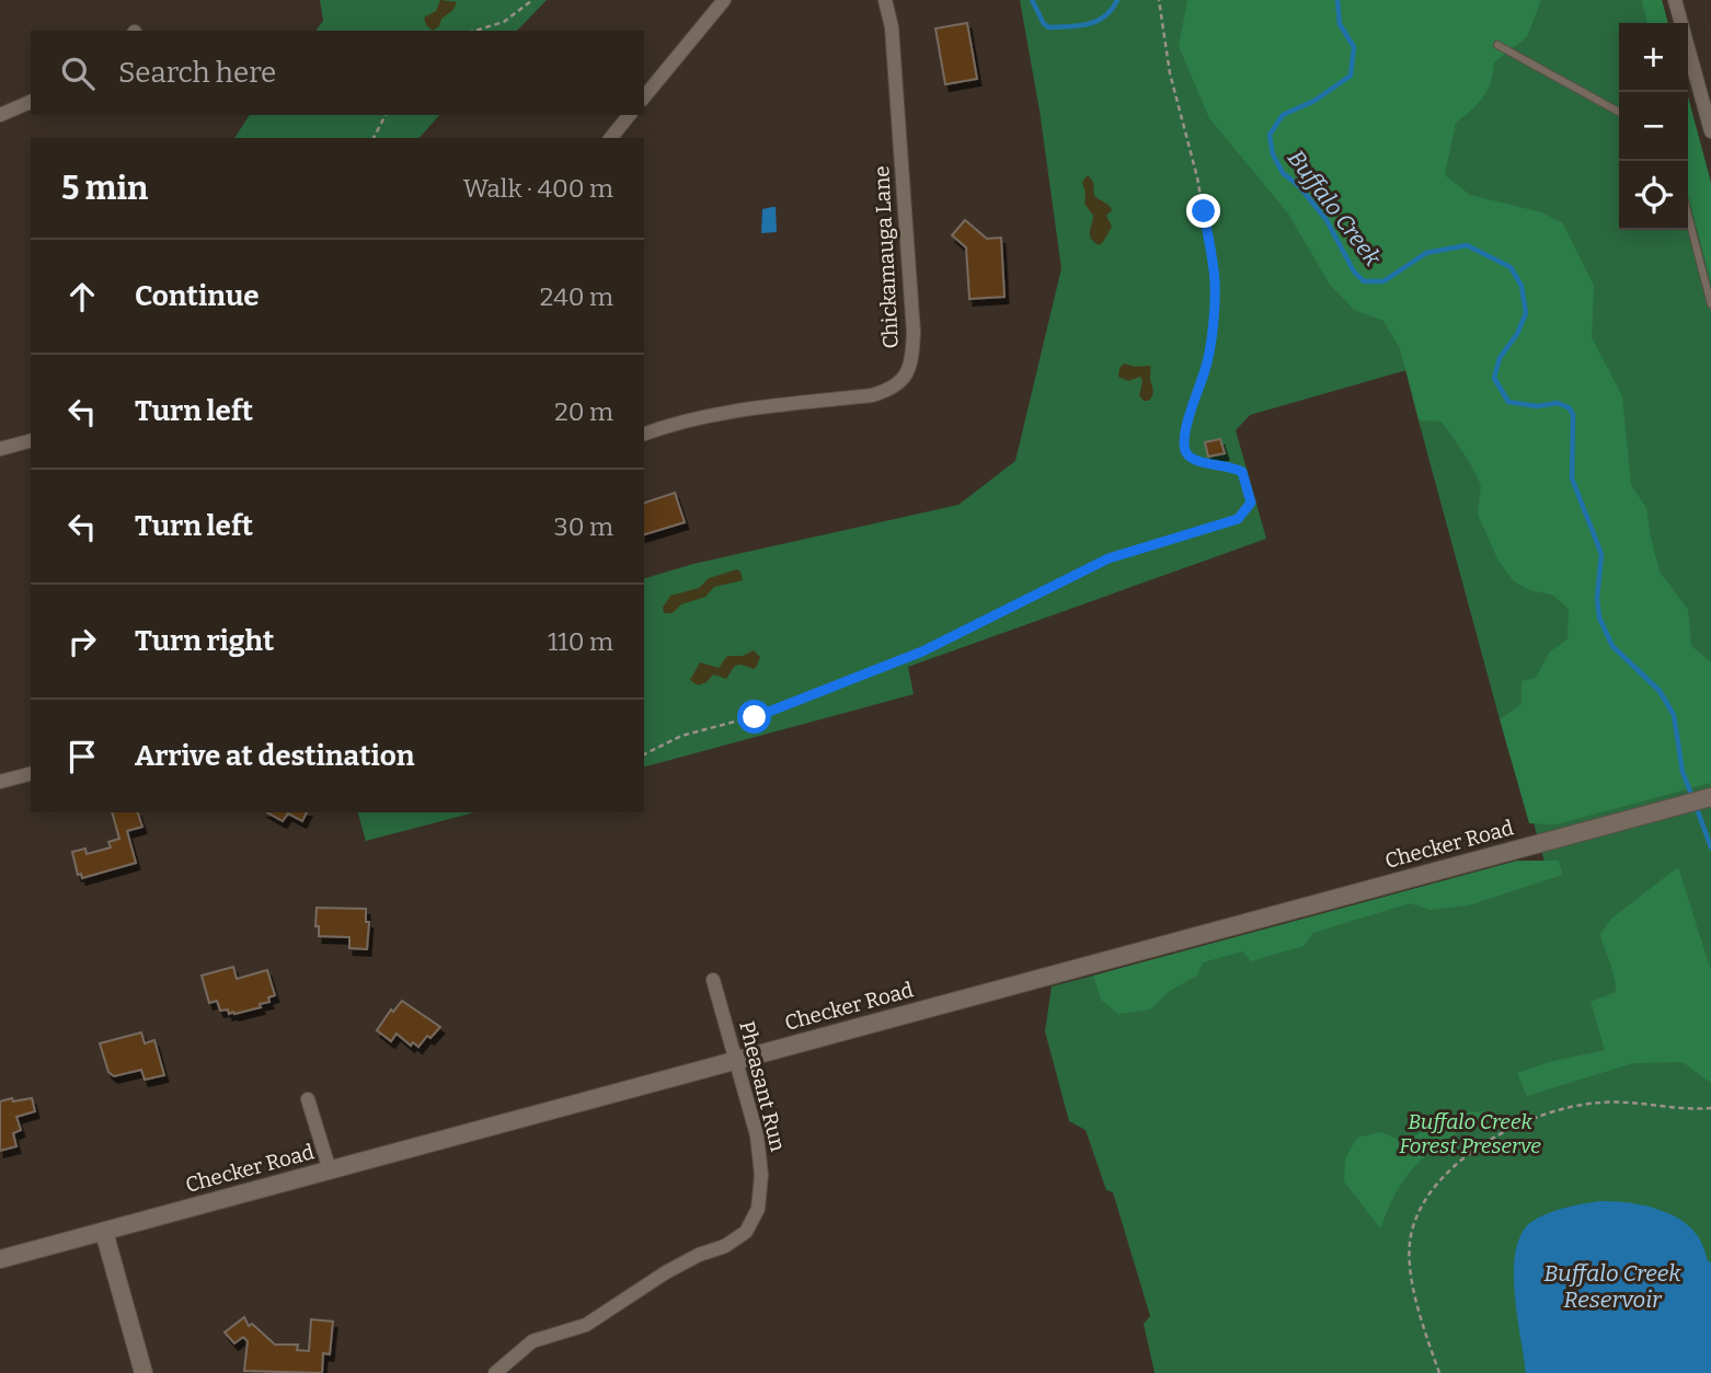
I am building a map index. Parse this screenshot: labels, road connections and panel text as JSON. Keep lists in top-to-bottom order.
{
  "streets": {
    "street": ["Chickamauga Lane", "Checker Road", "Pheasant Run"]
  },
  "crossings": [
    ["Checker Road", "Pheasant Run"]
  ],
  "water": ["Buffalo Creek", "Buffalo Creek Reservoir"],
  "parks": ["Buffalo Creek Forest Preserve"],
  "page": {
    "map_buttons": ["+", "−"],
    "search": "Search here",
    "heading": ["5 min", "Walk · 400 m"],
    "list": [
      ["Continue", "240 m"],
      ["Turn left", "20 m"],
      ["Turn left", "30 m"],
      ["Turn right", "110 m"],
      "Arrive at destination"
    ]
  }
}
